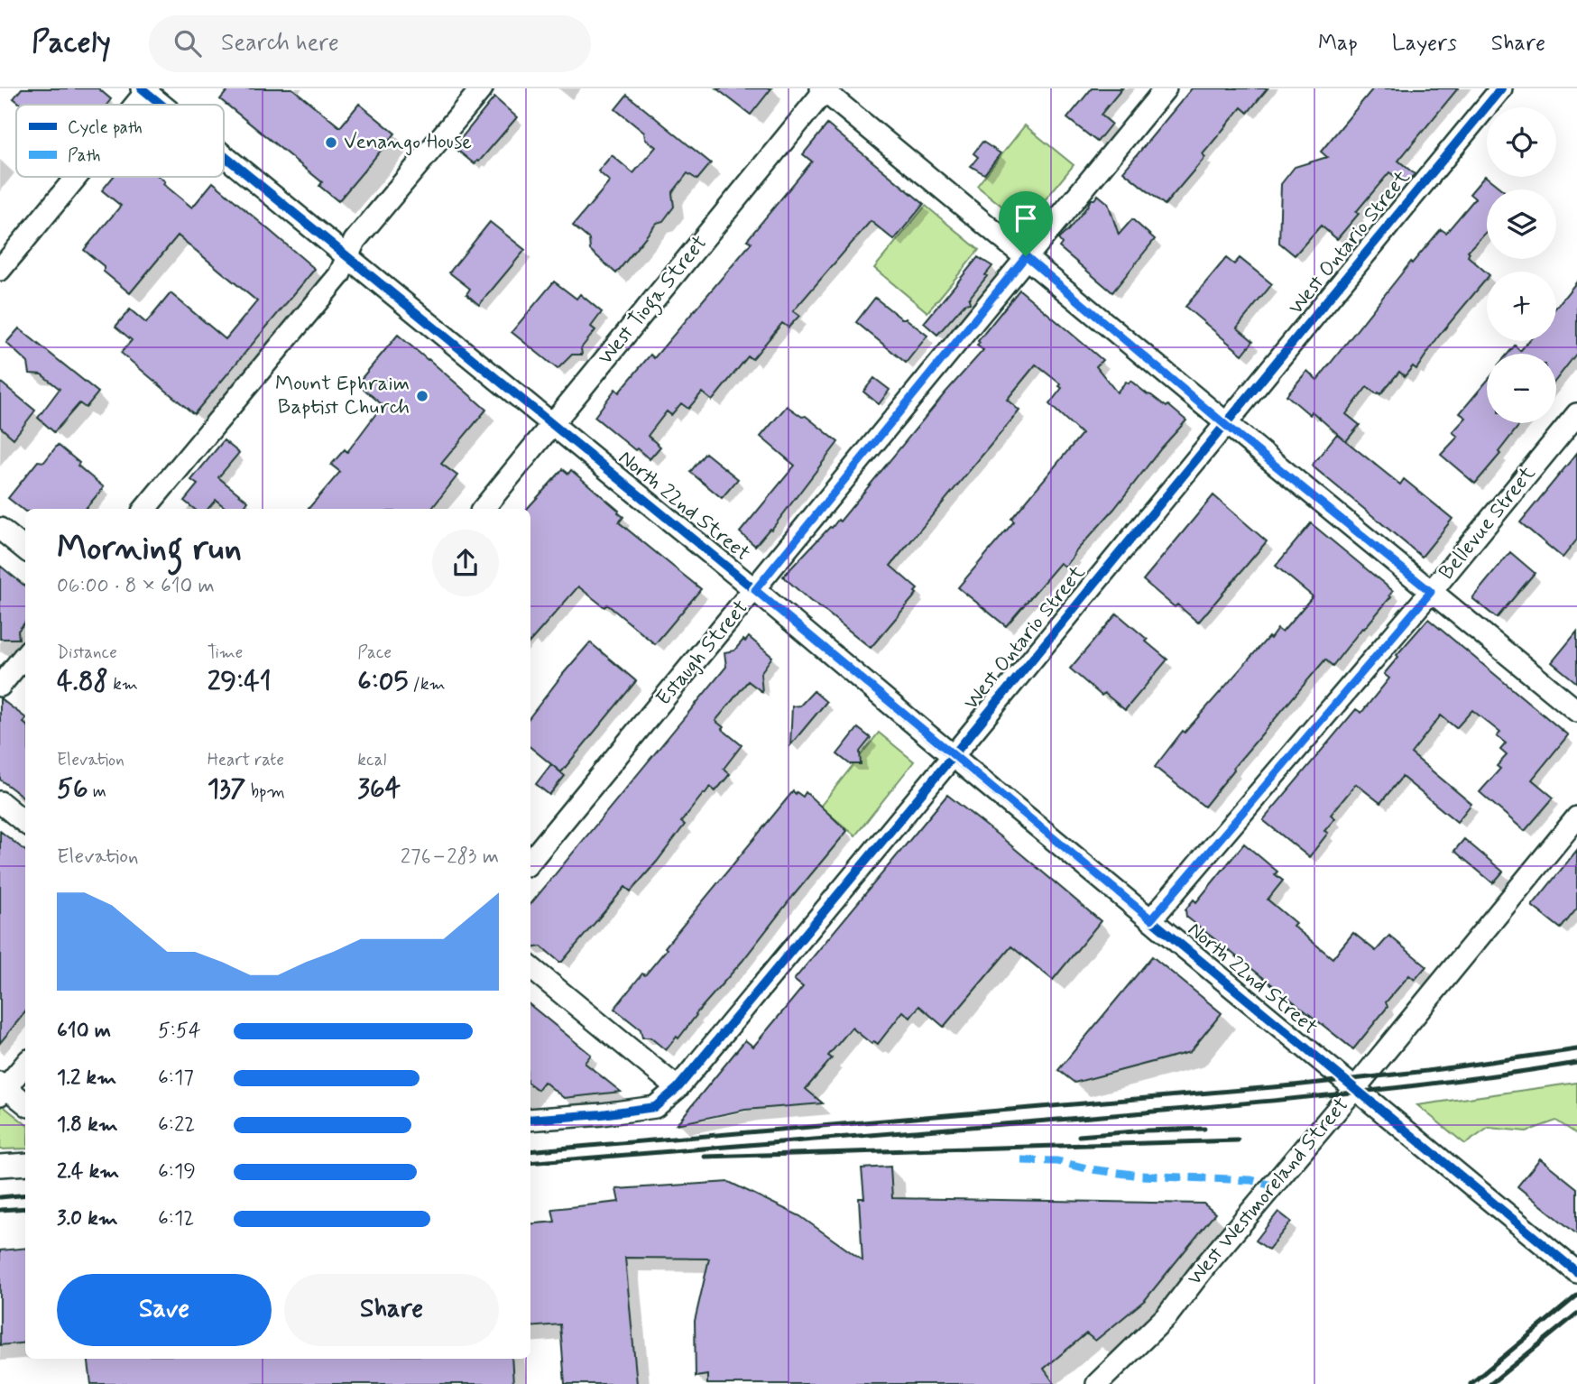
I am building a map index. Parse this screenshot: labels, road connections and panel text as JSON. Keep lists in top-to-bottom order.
{
  "streets": {
    "street": [
      "West Ontario Street",
      "West Tioga Street",
      "North 22nd Street",
      "Bellevue Street",
      "Estaugh Street",
      "West Westmoreland Street"
    ]
  },
  "crossings": [
    ["West Ontario Street", "North 22nd Street"],
    ["West Tioga Street", "North 22nd Street"],
    ["North 22nd Street", "Bellevue Street"],
    ["North 22nd Street", "Estaugh Street"],
    ["North 22nd Street", "West Westmoreland Street"]
  ],
  "places": ["Venango House", "Mount Ephraim Baptist Church"],
  "legend": ["Cycle path", "Path"],
  "page": {
    "header": "Pacely",
    "search": "Search here",
    "nav": ["Map", "Layers", "Share"],
    "map_buttons": ["+", "−"],
    "heading": ["Morning run", "06:00 · 8 × 610 m"],
    "stats": [
      ["Distance", "4.88 km"],
      ["Time", "29:41"],
      ["Pace", "6:05 /km"],
      ["Elevation", "56 m"],
      ["Heart rate", "137 bpm"],
      ["kcal", "364"]
    ],
    "chart": ["Elevation", "276–283 m"],
    "list": [
      {
        "name": "610 m",
        "note": "5:54"
      },
      {
        "name": "1.2 km",
        "note": "6:17"
      },
      {
        "name": "1.8 km",
        "note": "6:22"
      },
      {
        "name": "2.4 km",
        "note": "6:19"
      },
      {
        "name": "3.0 km",
        "note": "6:12"
      }
    ],
    "buttons": ["Save", "Share"]
  }
}
